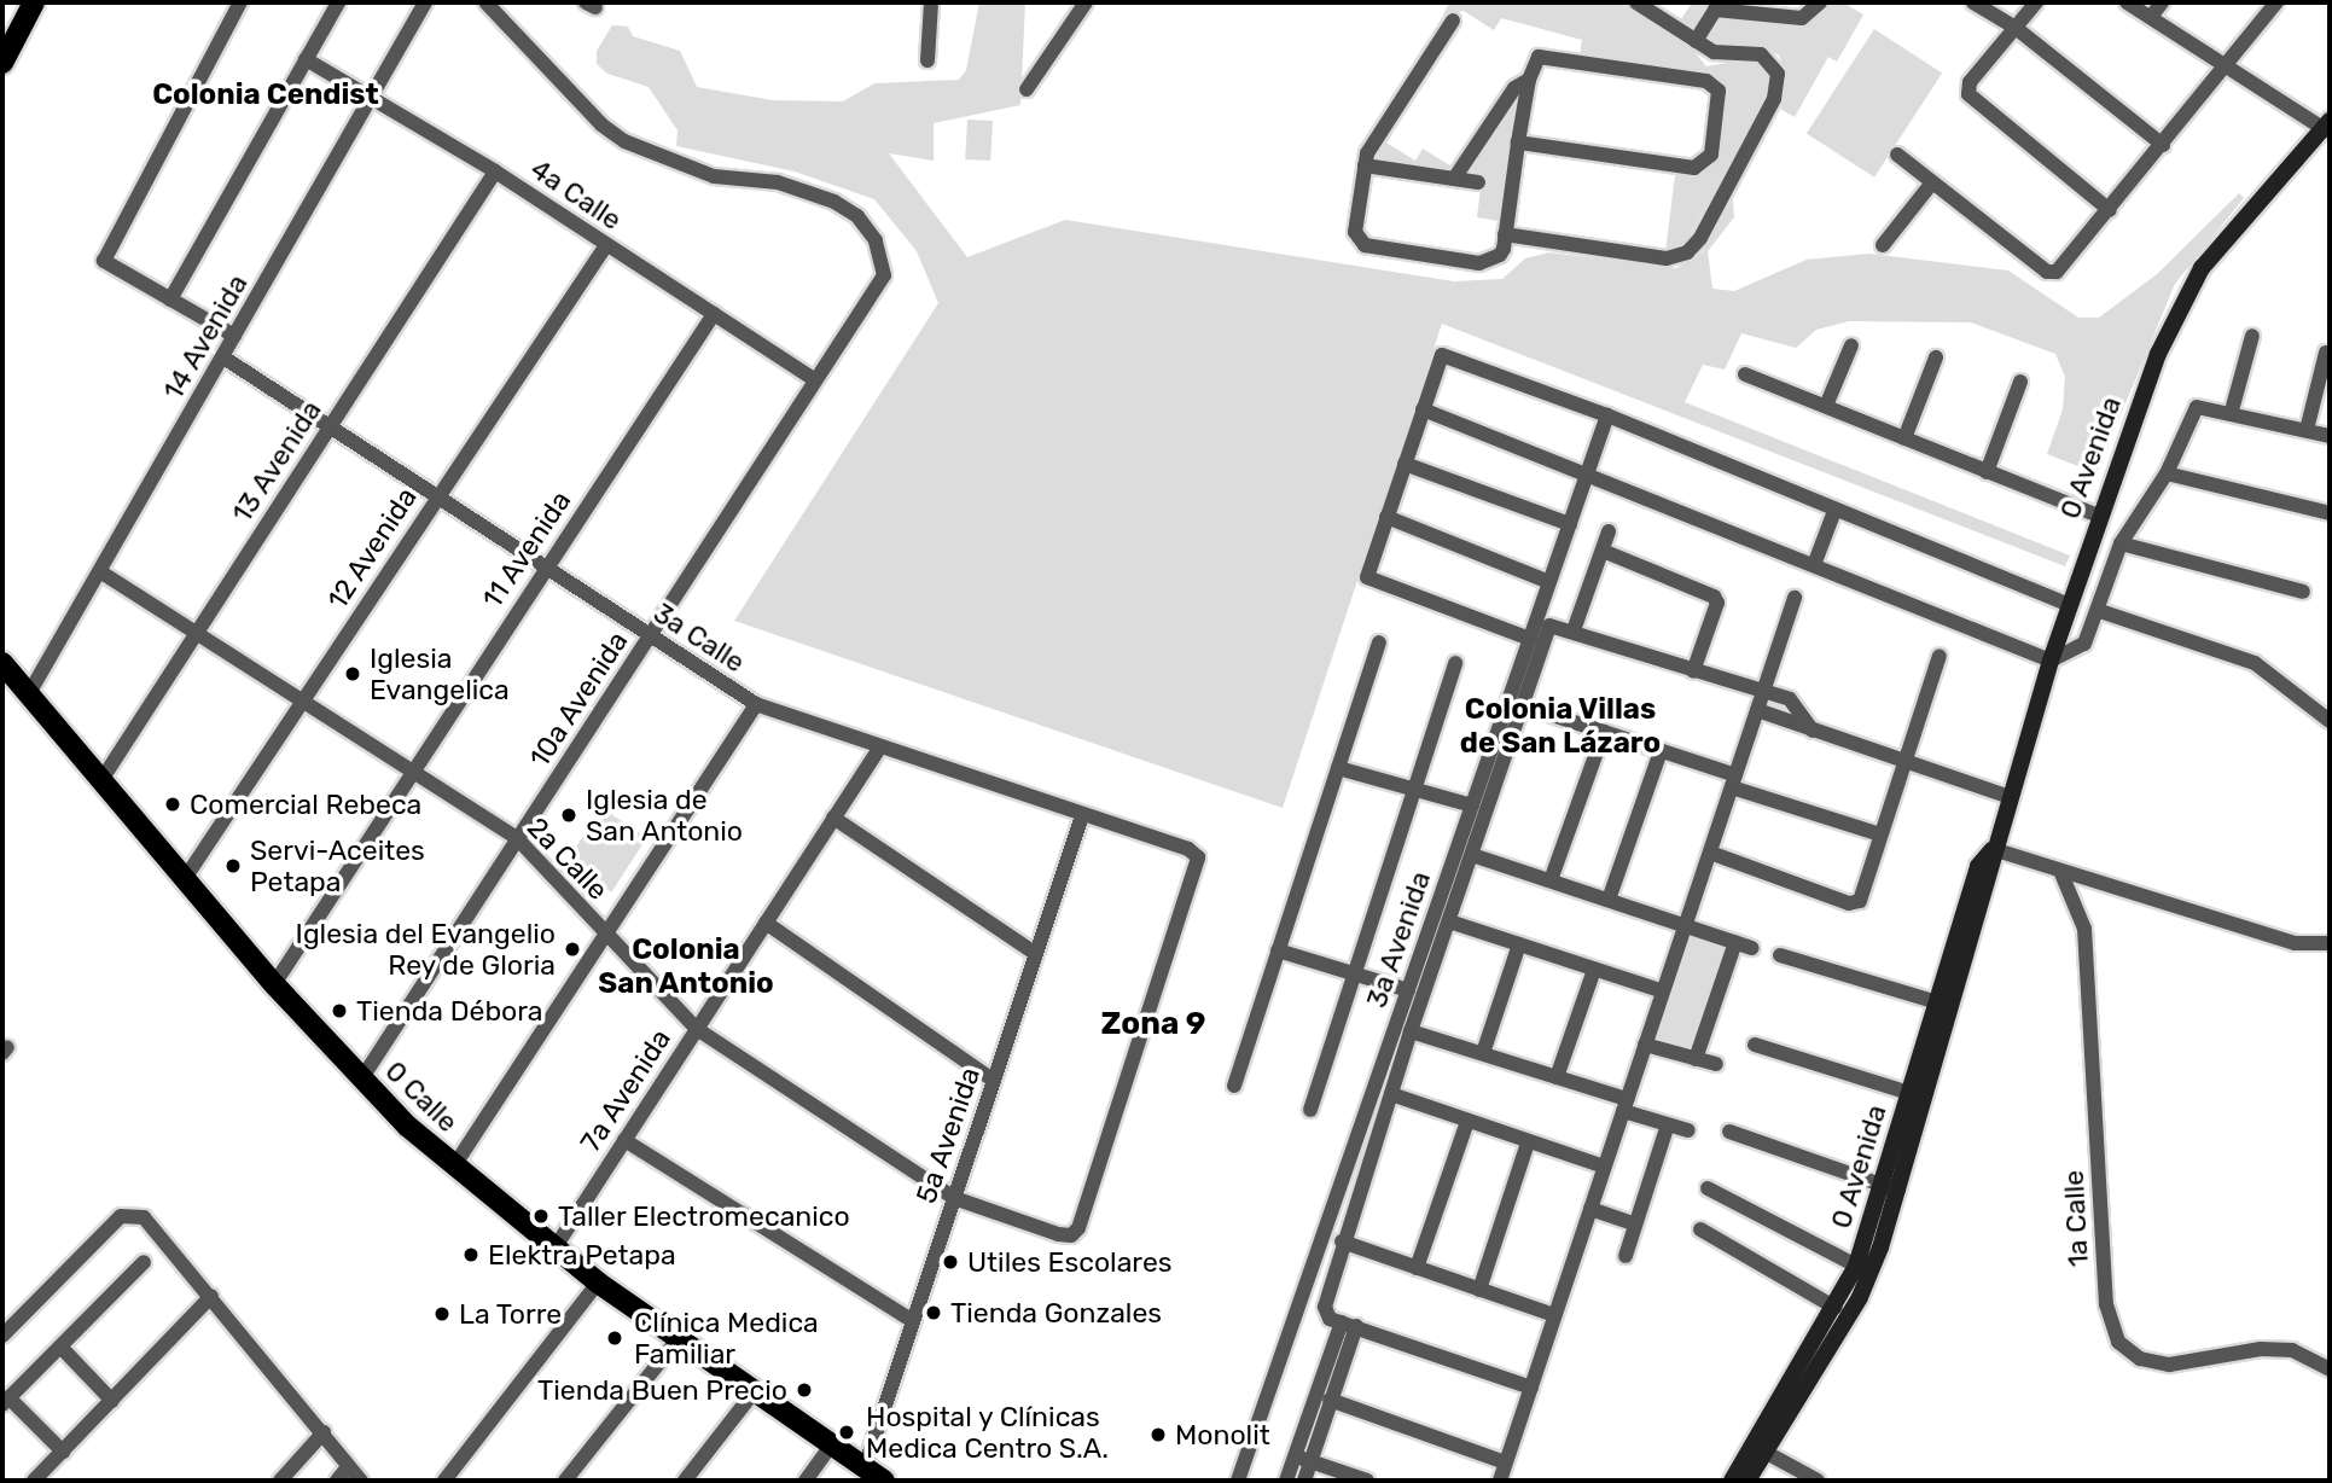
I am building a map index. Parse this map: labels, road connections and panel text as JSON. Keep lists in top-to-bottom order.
{
  "streets": {
    "main road": ["0 Avenida", "0 Calle"],
    "street": [
      "4a Calle",
      "14 Avenida",
      "13 Avenida",
      "12 Avenida",
      "11 Avenida",
      "3a Calle",
      "10a Avenida",
      "2a Calle",
      "3a Avenida",
      "7a Avenida",
      "5a Avenida",
      "1a Calle"
    ]
  },
  "crossings": [
    ["4a Calle", "14 Avenida"],
    ["4a Calle", "13 Avenida"],
    ["4a Calle", "12 Avenida"],
    ["4a Calle", "11 Avenida"],
    ["4a Calle", "10a Avenida"],
    ["14 Avenida", "3a Calle"],
    ["14 Avenida", "2a Calle"],
    ["14 Avenida", "0 Calle"],
    ["13 Avenida", "3a Calle"],
    ["13 Avenida", "2a Calle"],
    ["13 Avenida", "0 Calle"],
    ["12 Avenida", "3a Calle"],
    ["12 Avenida", "2a Calle"],
    ["12 Avenida", "0 Calle"],
    ["11 Avenida", "3a Calle"],
    ["11 Avenida", "2a Calle"],
    ["11 Avenida", "0 Calle"],
    ["3a Calle", "10a Avenida"],
    ["3a Calle", "2a Calle"],
    ["3a Calle", "7a Avenida"],
    ["3a Calle", "5a Avenida"],
    ["10a Avenida", "2a Calle"],
    ["10a Avenida", "0 Calle"],
    ["2a Calle", "7a Avenida"],
    ["2a Calle", "5a Avenida"],
    ["7a Avenida", "0 Calle"],
    ["0 Calle", "5a Avenida"]
  ],
  "districts": [
    "Colonia Cendist",
    "Colonia Villas de San Lázaro",
    "Colonia San Antonio",
    "Zona 9"
  ],
  "places": [
    "Iglesia Evangelica",
    "Comercial Rebeca",
    "Iglesia de San Antonio",
    "Servi-Aceites Petapa",
    "Iglesia del Evangelio Rey de Gloria",
    "Tienda Débora",
    "Taller Electromecanico",
    "Elektra Petapa",
    "Utiles Escolares",
    "Tienda Gonzales",
    "La Torre",
    "Clínica Medica Familiar",
    "Tienda Buen Precio",
    "Hospital y Clínicas Medica Centro S.A.",
    "Monolit"
  ]
}
